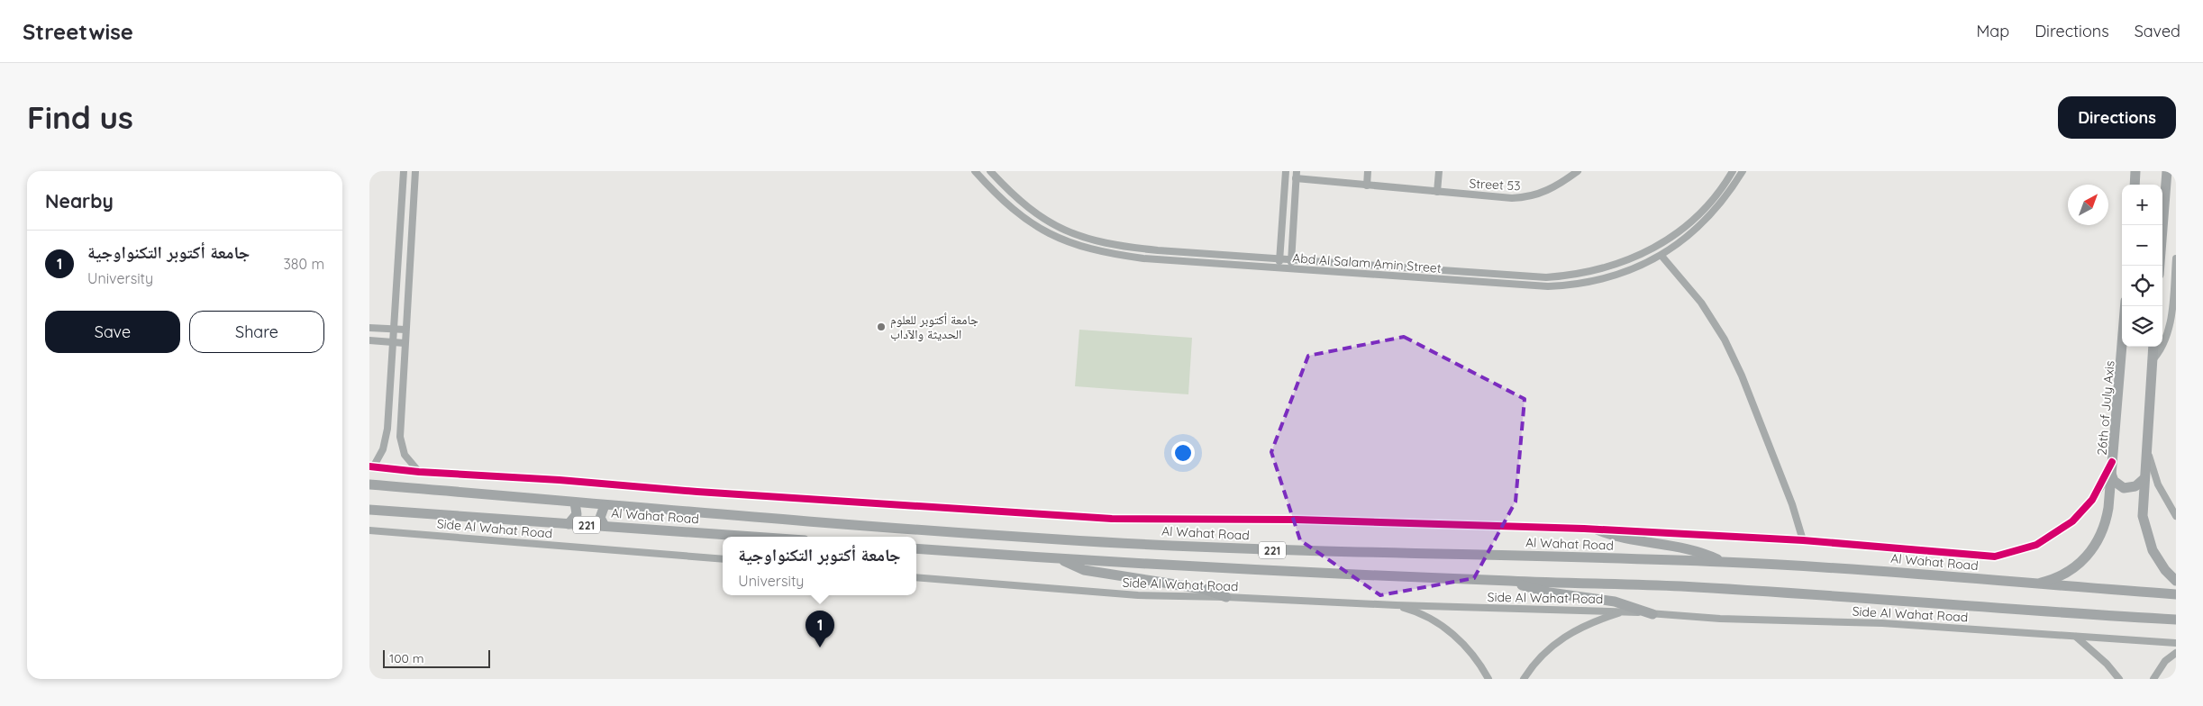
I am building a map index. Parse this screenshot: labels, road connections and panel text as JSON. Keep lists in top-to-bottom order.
{
  "streets": {
    "highway": ["26th of July Axis", "Al Wahat Road", "221"],
    "street": ["Street 53", "Abd Al Salam Amin Street", "Side Al Wahat Road"]
  },
  "crossings": [
    ["26th of July Axis", "Al Wahat Road"]
  ],
  "places": ["جامعة أكتوبر للعلوم الحديثة والآداب"],
  "scale_bar": "100 m",
  "north": "top right",
  "page": {
    "header": "Streetwise",
    "nav": ["Map", "Directions", "Saved"],
    "buttons": [
      "Directions",
      ["Save", "Share"]
    ],
    "title": "Find us",
    "heading": "Nearby",
    "map_buttons": ["+", "−"],
    "list": [
      {
        "mark": "1",
        "name": "جامعة أكتوبر التكنواوجية",
        "note": "University",
        "value": "380 m"
      }
    ],
    "popup": ["جامعة أكتوبر التكنواوجية", "University"],
    "pins": "1",
    "scale": "100 m"
  }
}
